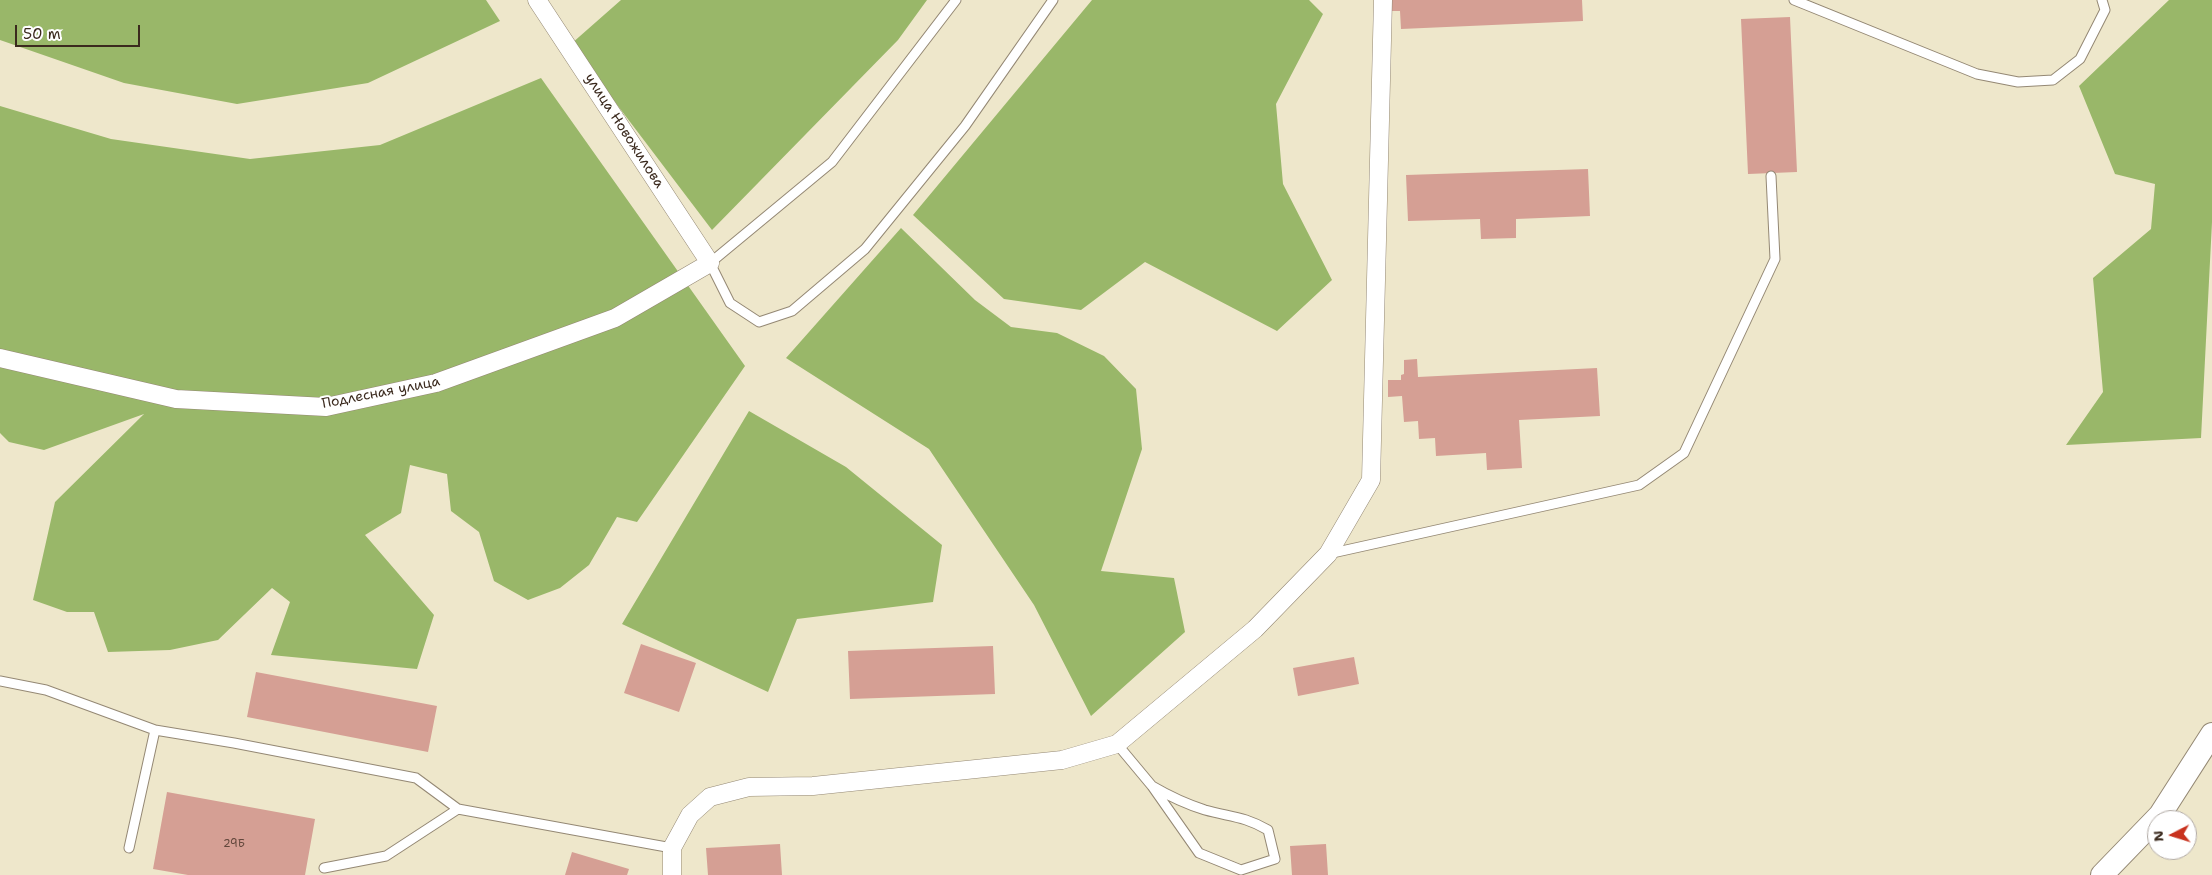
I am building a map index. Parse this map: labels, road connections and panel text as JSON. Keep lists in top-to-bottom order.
{
  "streets": {
    "street": ["улица Новожилова", "Подлесная улица"]
  },
  "crossings": [
    ["улица Новожилова", "Подлесная улица"]
  ],
  "house_numbers": ["29Б"],
  "scale_bar": "50 m",
  "north": "left"
}
